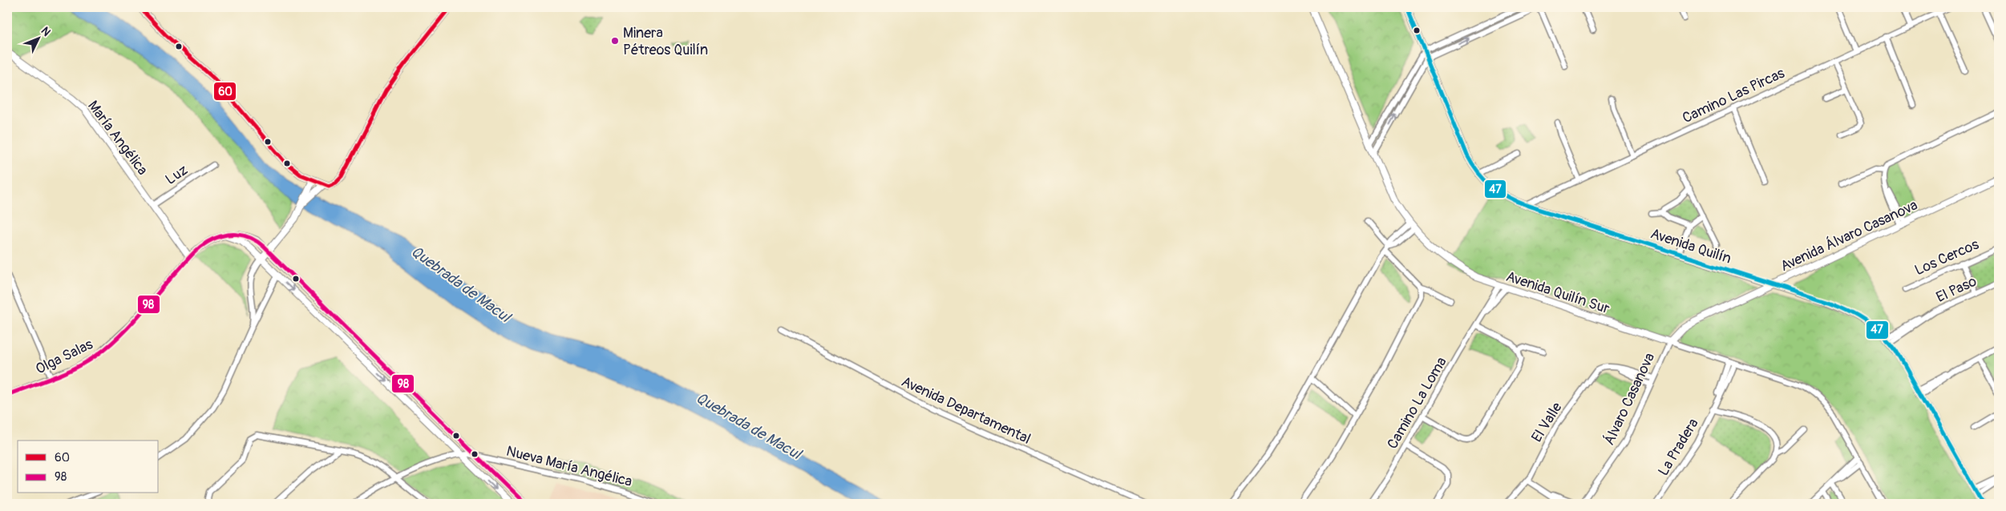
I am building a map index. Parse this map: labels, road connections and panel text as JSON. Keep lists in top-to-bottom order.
{
  "streets": {
    "street": [
      "Camino Las Pircas",
      "María Angélica",
      "Luz",
      "Avenida Álvaro Casanova",
      "Avenida Quilín",
      "Los Cercos",
      "El Paso",
      "Avenida Quilín Sur",
      "Olga Salas",
      "Álvaro Casanova",
      "Camino La Loma",
      "Avenida Departamental",
      "El Valle",
      "La Pradera",
      "Nueva María Angélica"
    ]
  },
  "crossings": [
    ["Camino Las Pircas", "Avenida Quilín"],
    ["María Angélica", "Luz"],
    ["María Angélica", "Olga Salas"],
    ["Avenida Álvaro Casanova", "Avenida Quilín"],
    ["Avenida Álvaro Casanova", "Avenida Quilín Sur"],
    ["Avenida Álvaro Casanova", "Álvaro Casanova"],
    ["Avenida Quilín", "El Paso"],
    ["Avenida Quilín Sur", "Álvaro Casanova"],
    ["Avenida Quilín Sur", "Camino La Loma"],
    ["Avenida Quilín Sur", "La Pradera"],
    ["Álvaro Casanova", "El Valle"]
  ],
  "water": ["Quebrada de Macul"],
  "places": ["Minera Pétreos Quilín"],
  "lines": ["transit line 60", "transit line 47", "transit line 98"],
  "legend": ["60", "98"],
  "north": "top right"
}
